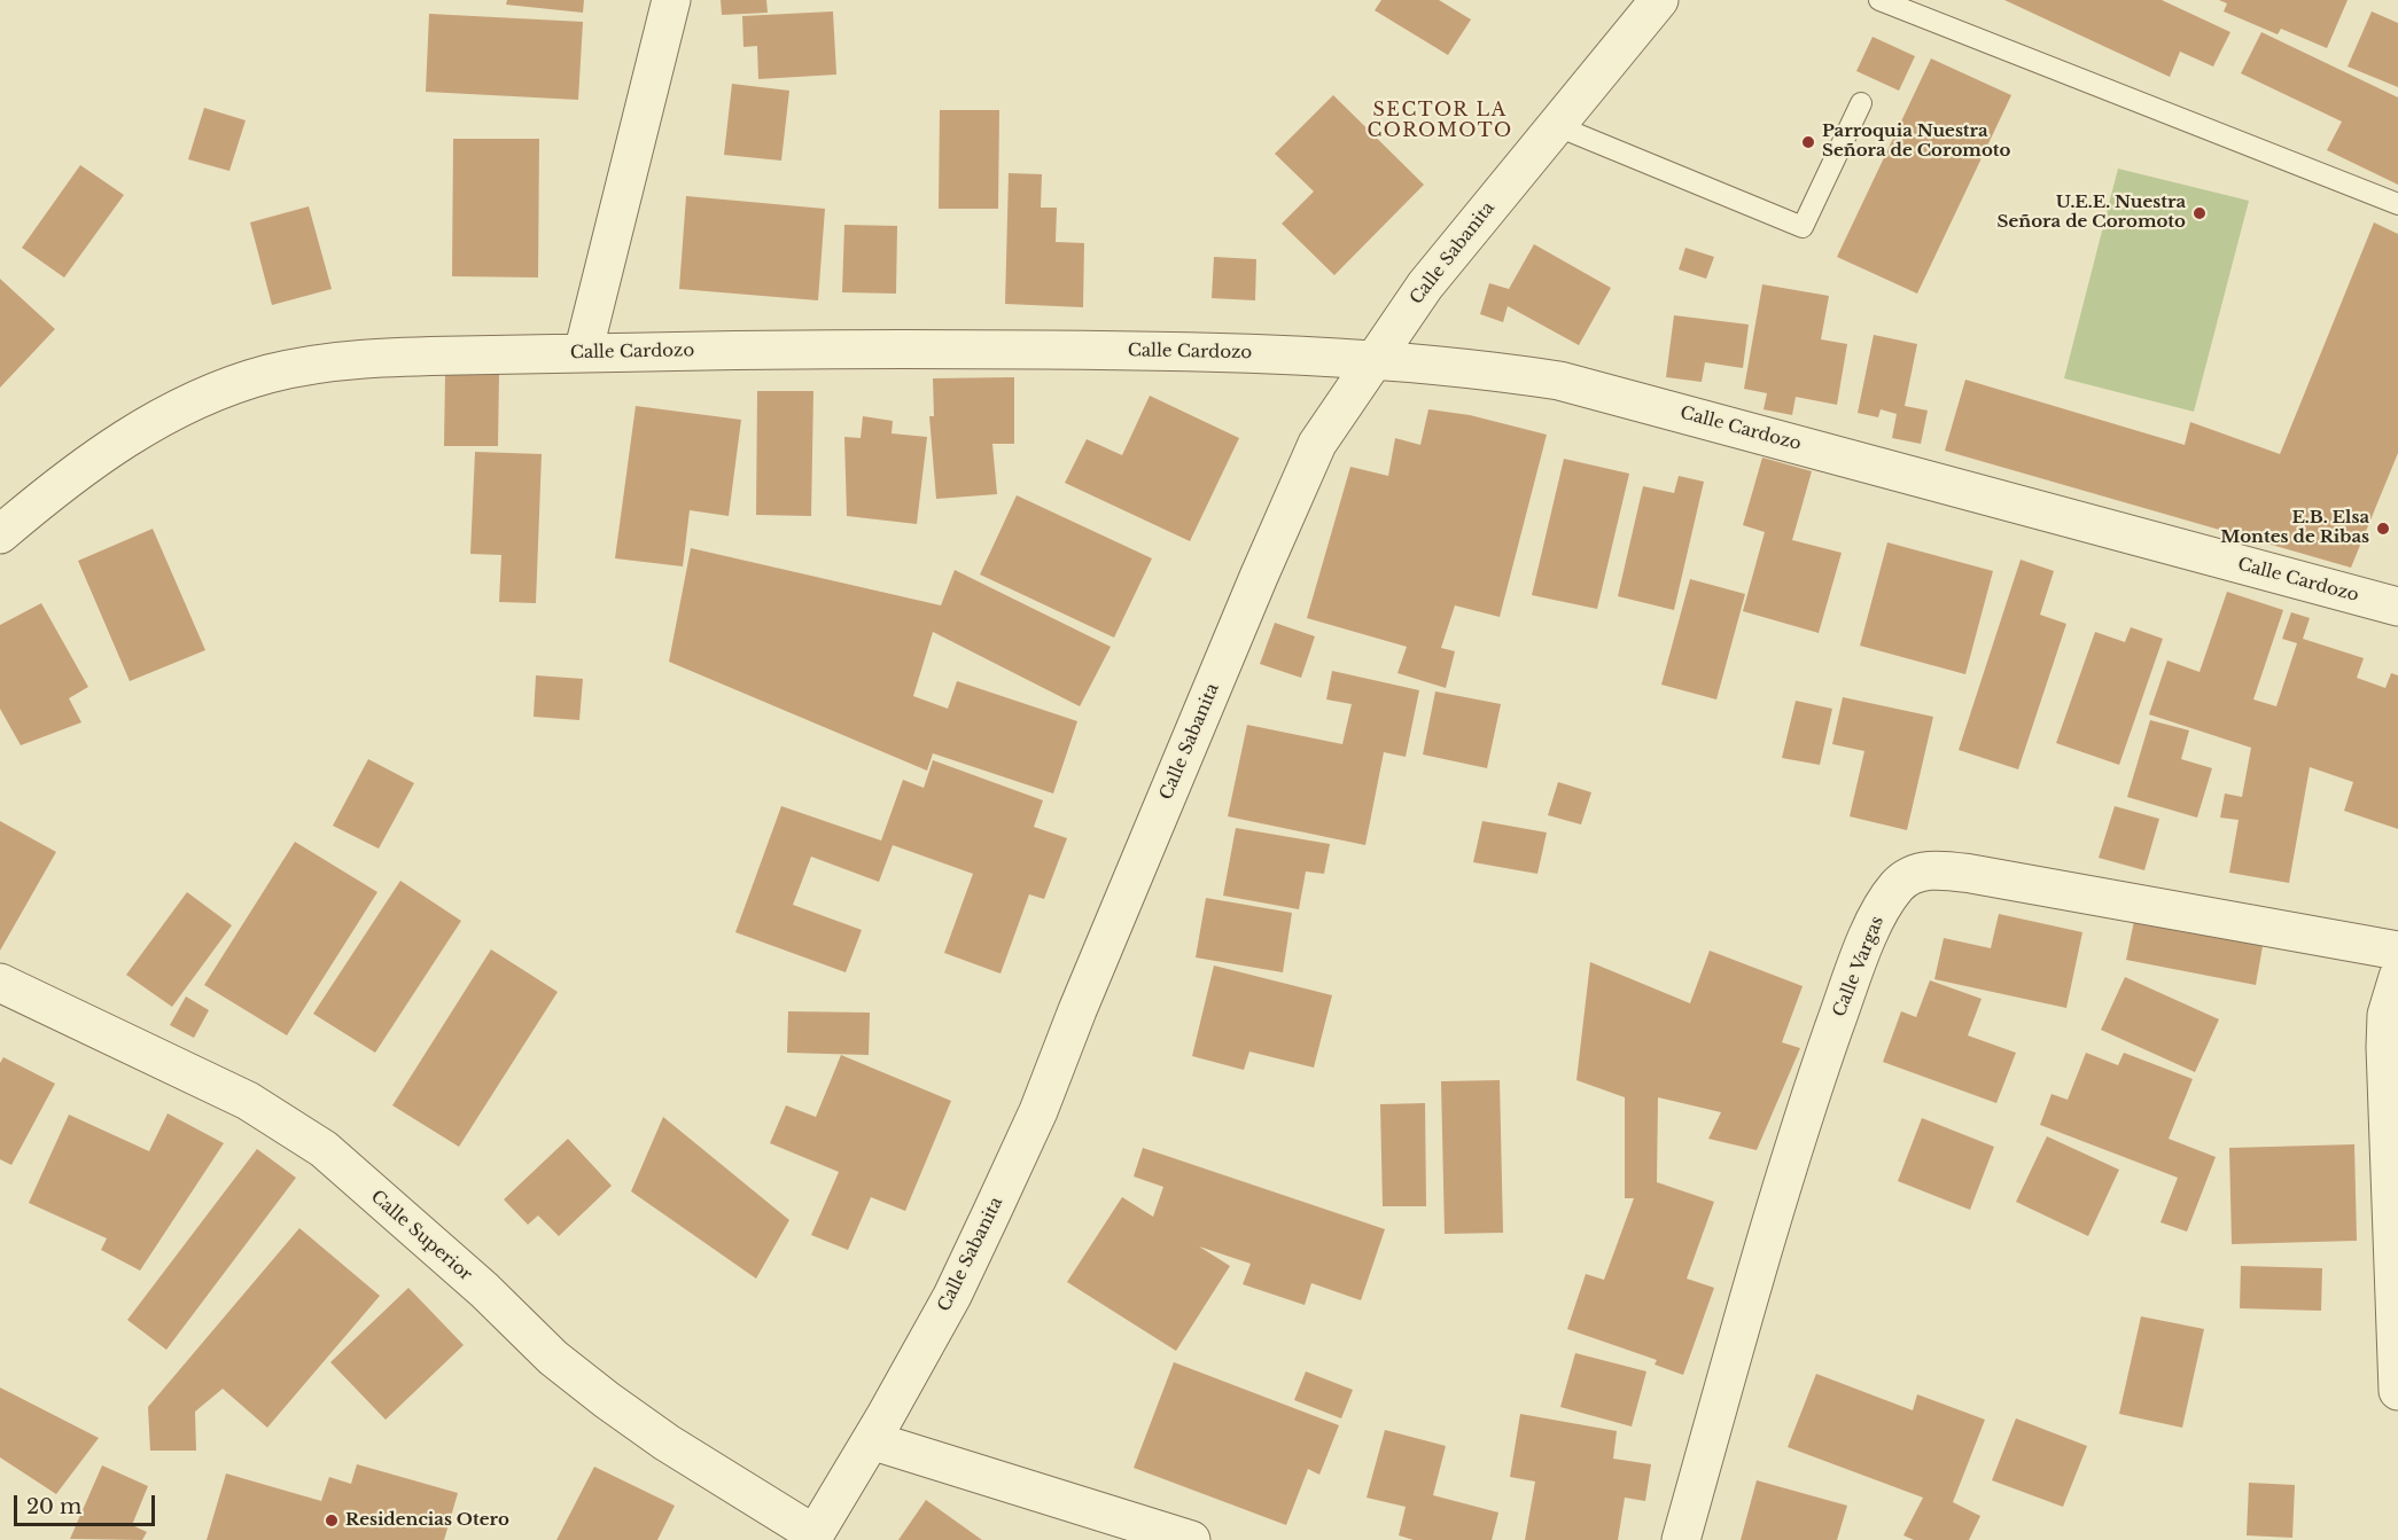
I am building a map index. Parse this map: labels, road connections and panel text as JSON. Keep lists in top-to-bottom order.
{
  "streets": {
    "street": [
      "Calle Sabanita",
      "Calle Cardozo",
      "Calle Vargas",
      "Calle Superior"
    ]
  },
  "crossings": [
    ["Calle Sabanita", "Calle Cardozo"],
    ["Calle Sabanita", "Calle Superior"]
  ],
  "districts": ["SECTOR LA COROMOTO"],
  "places": [
    "Parroquia Nuestra Señora de Coromoto",
    "U.E.E. Nuestra Señora de Coromoto",
    "E.B. Elsa Montes de Ribas",
    "Residencias Otero"
  ],
  "scale_bar": "20 m"
}
